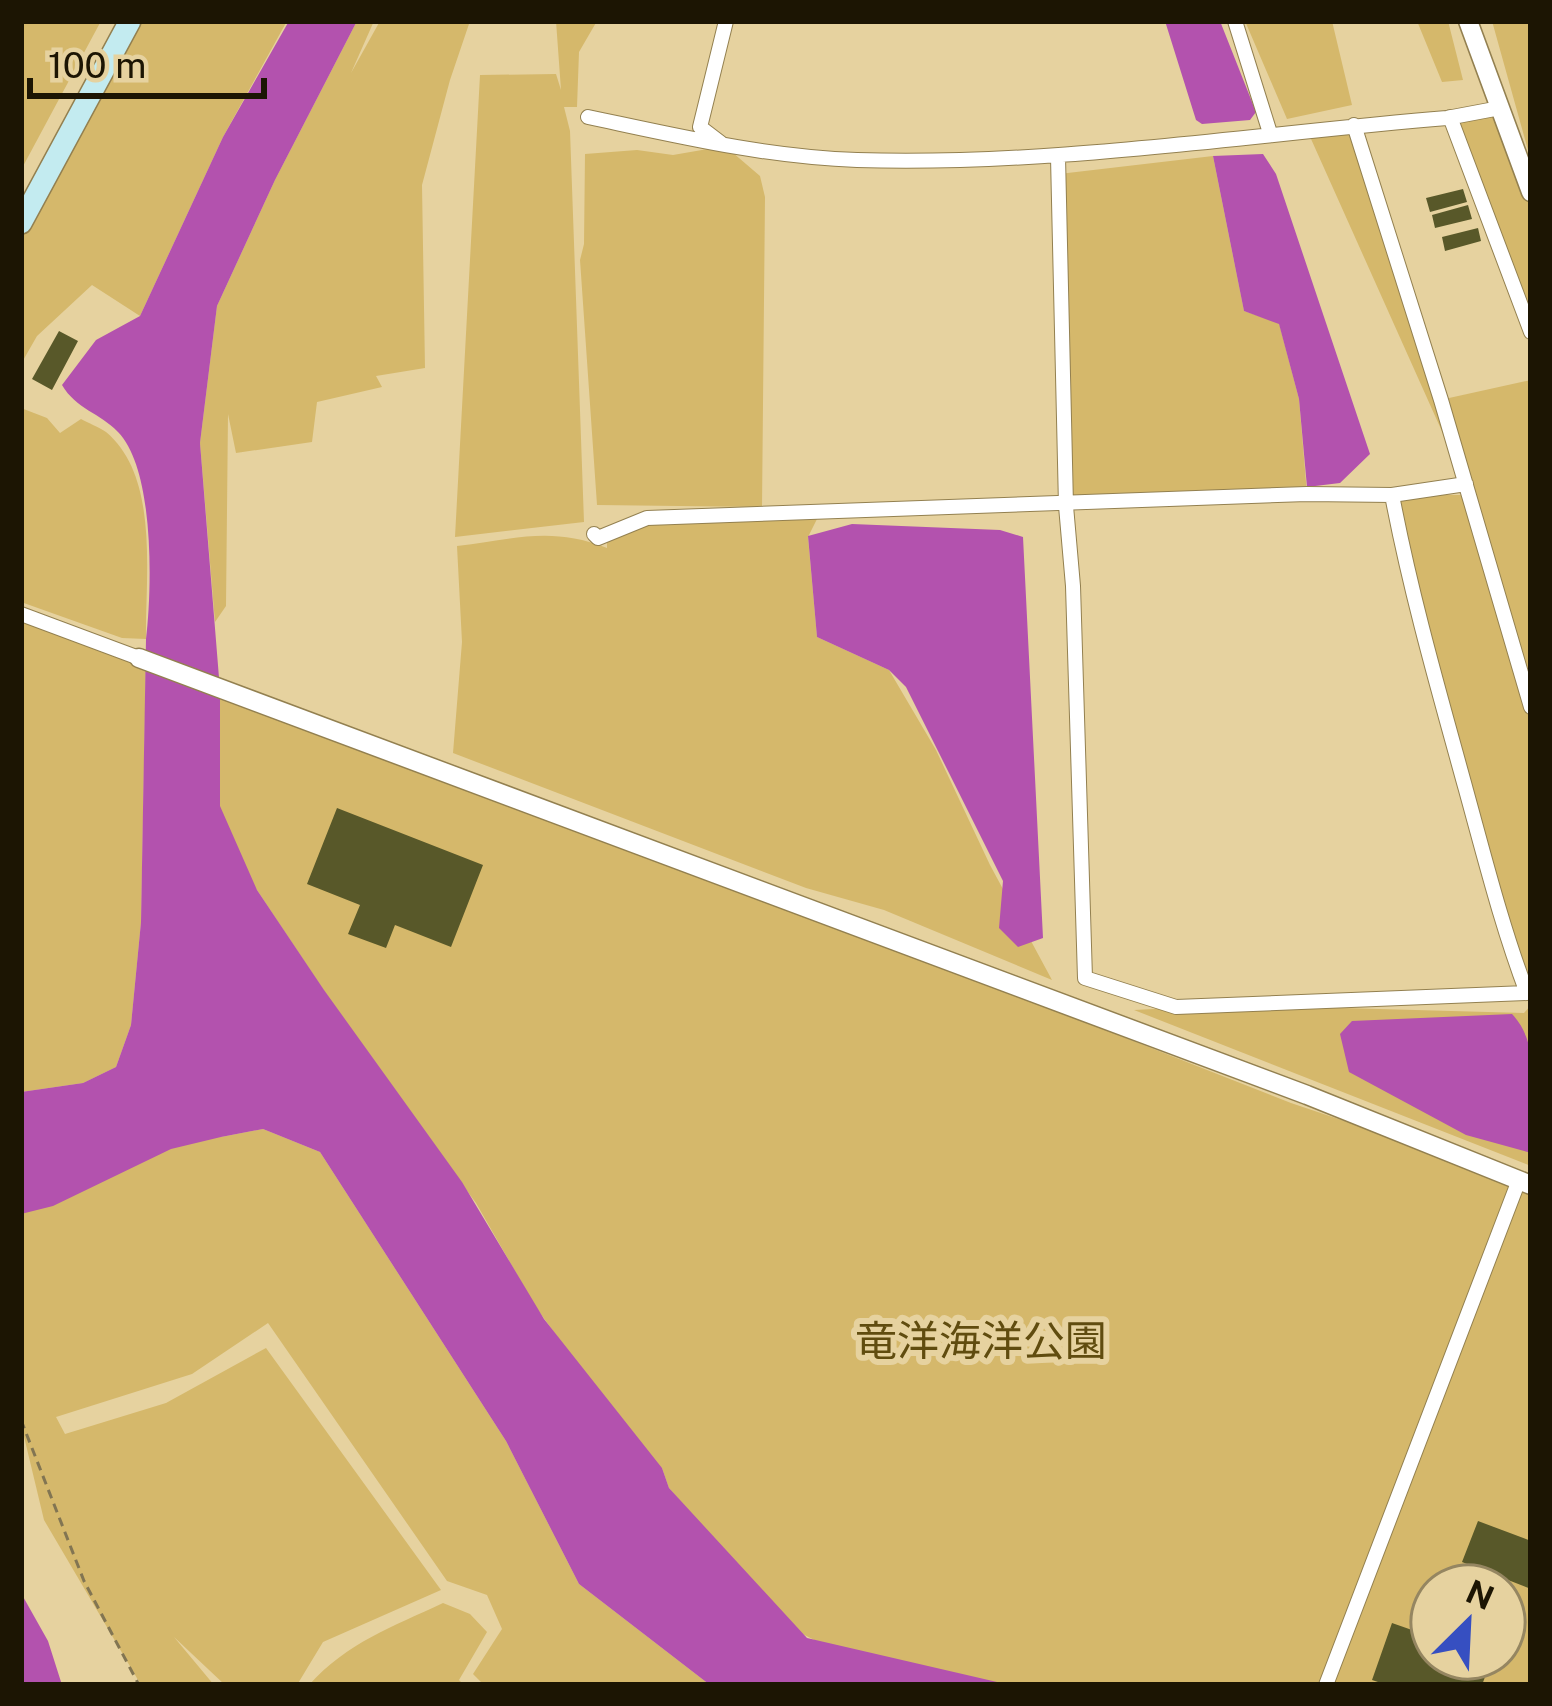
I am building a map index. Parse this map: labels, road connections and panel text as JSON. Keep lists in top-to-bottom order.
{
  "parks": ["竜洋海洋公園"],
  "scale_bar": "100 m",
  "north": "top right"
}
